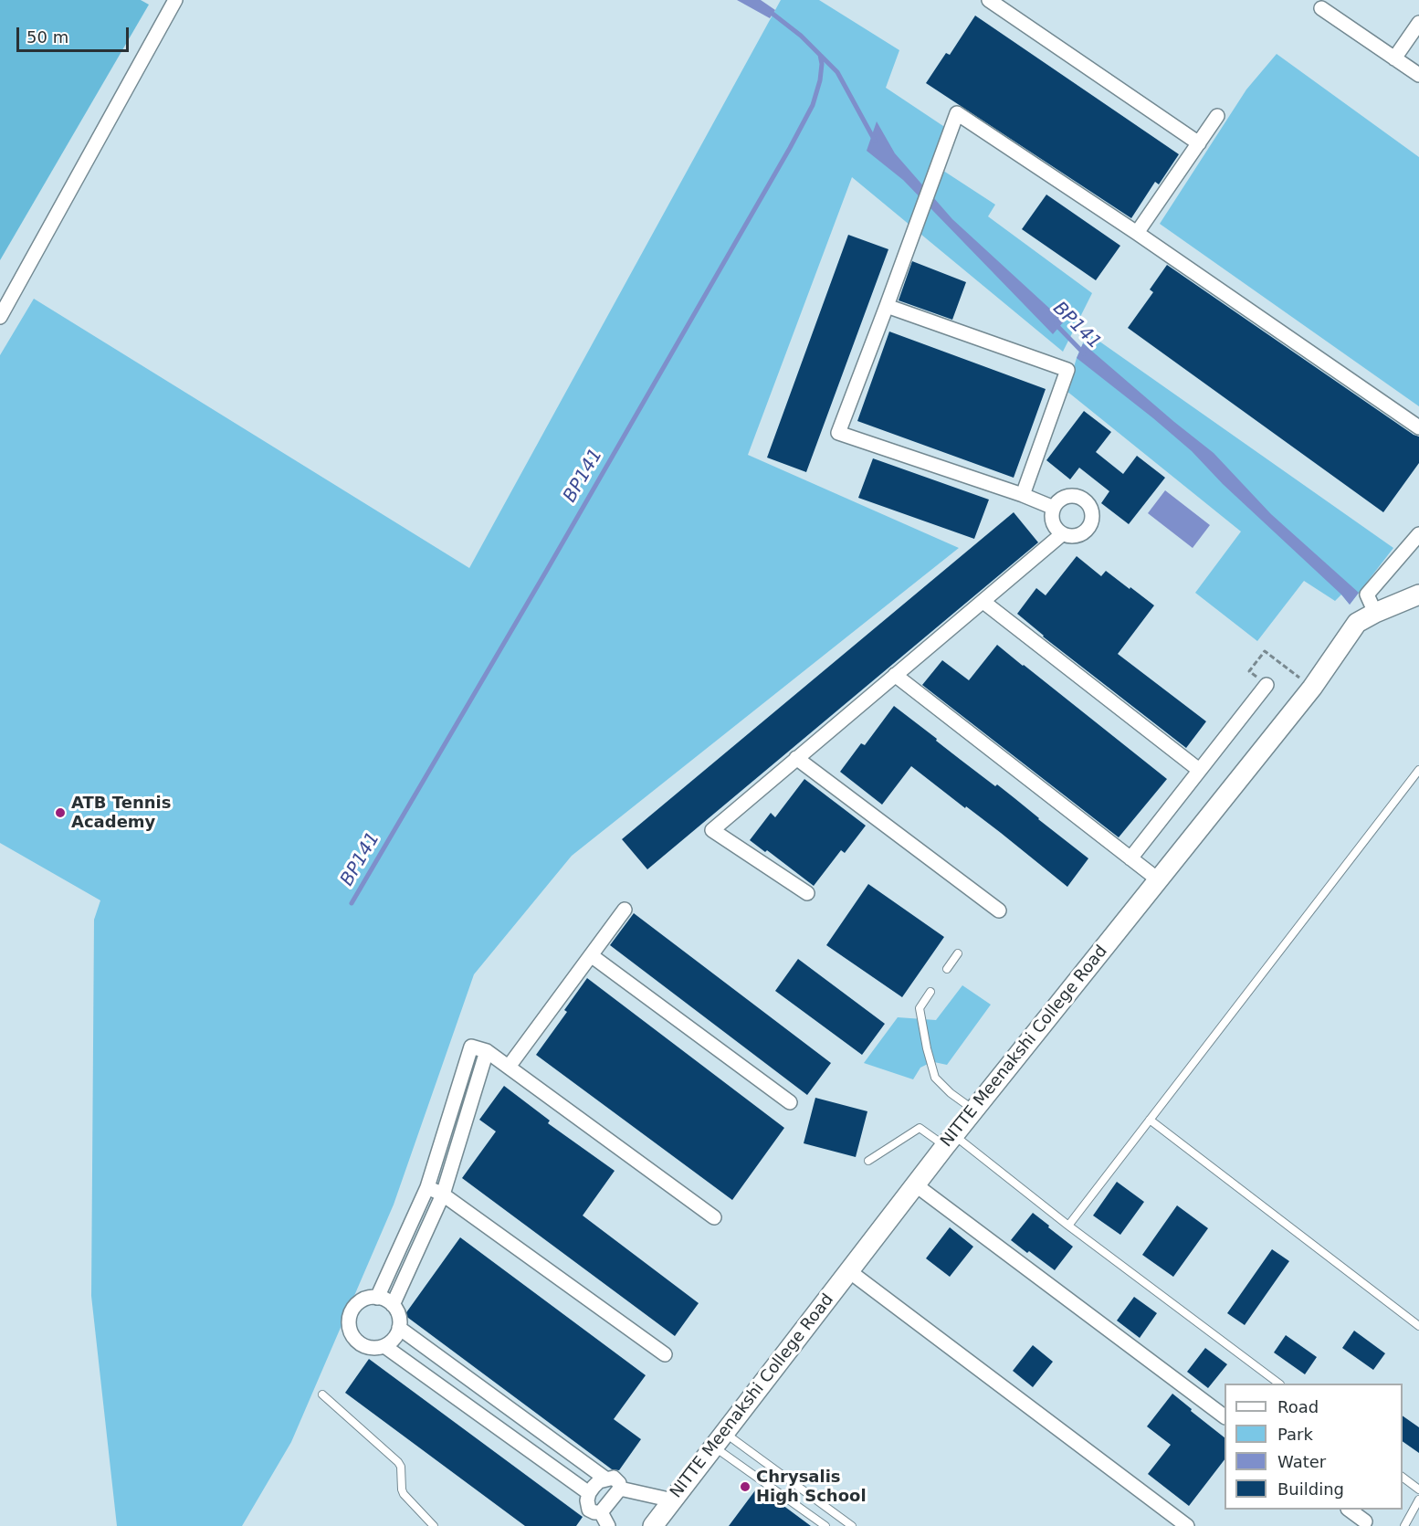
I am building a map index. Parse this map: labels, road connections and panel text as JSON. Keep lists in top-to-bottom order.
{
  "streets": {
    "street": ["NITTE Meenakshi College Road"]
  },
  "water": ["BP141"],
  "places": ["ATB Tennis Academy", "Chrysalis High School"],
  "legend": [
    "Road",
    "Park",
    "Water",
    "Building"
  ],
  "scale_bar": "50 m"
}
